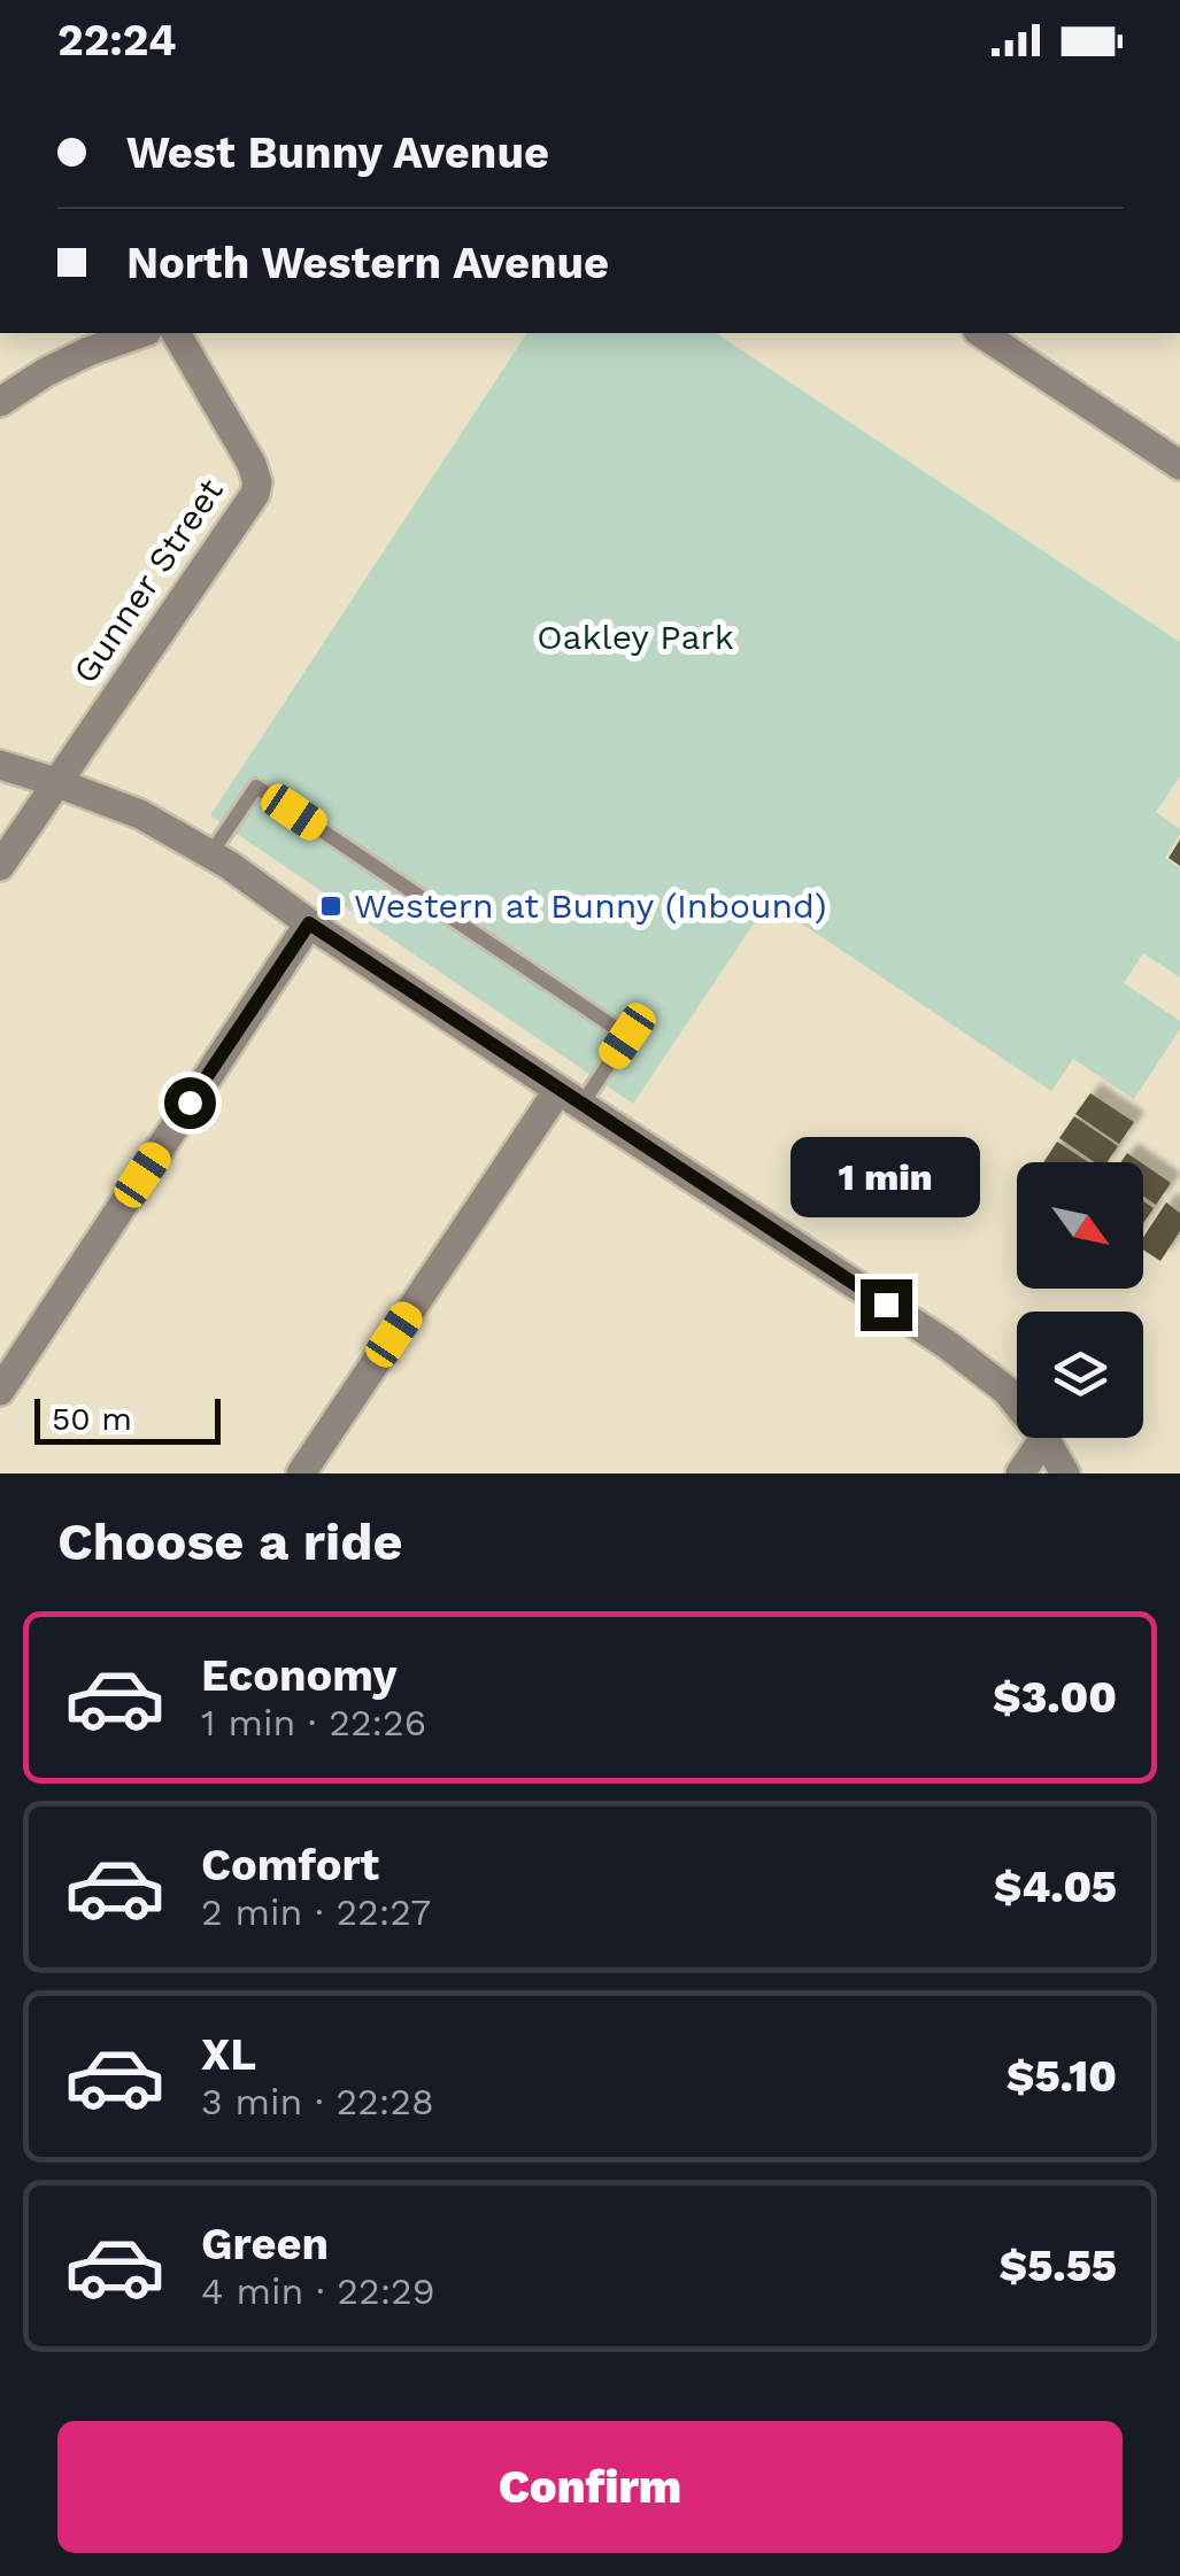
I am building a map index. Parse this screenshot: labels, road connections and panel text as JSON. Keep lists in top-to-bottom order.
{
  "streets": {
    "street": ["Gunner Street"]
  },
  "parks": ["Oakley Park"],
  "places": {
    "transit": ["Western at Bunny (Inbound)"]
  },
  "scale_bar": "50 m",
  "north": "bottom right",
  "page": {
    "status": "22:24",
    "banner": ["West Bunny Avenue", "North Western Avenue"],
    "bubble": "1 min",
    "scale": "50 m",
    "heading": "Choose a ride",
    "list": [
      {
        "name": "Economy",
        "note": "1 min · 22:26",
        "value": "$3.00"
      },
      {
        "name": "Comfort",
        "note": "2 min · 22:27",
        "value": "$4.05"
      },
      {
        "name": "XL",
        "note": "3 min · 22:28",
        "value": "$5.10"
      },
      {
        "name": "Green",
        "note": "4 min · 22:29",
        "value": "$5.55"
      }
    ],
    "buttons": "Confirm"
  }
}
